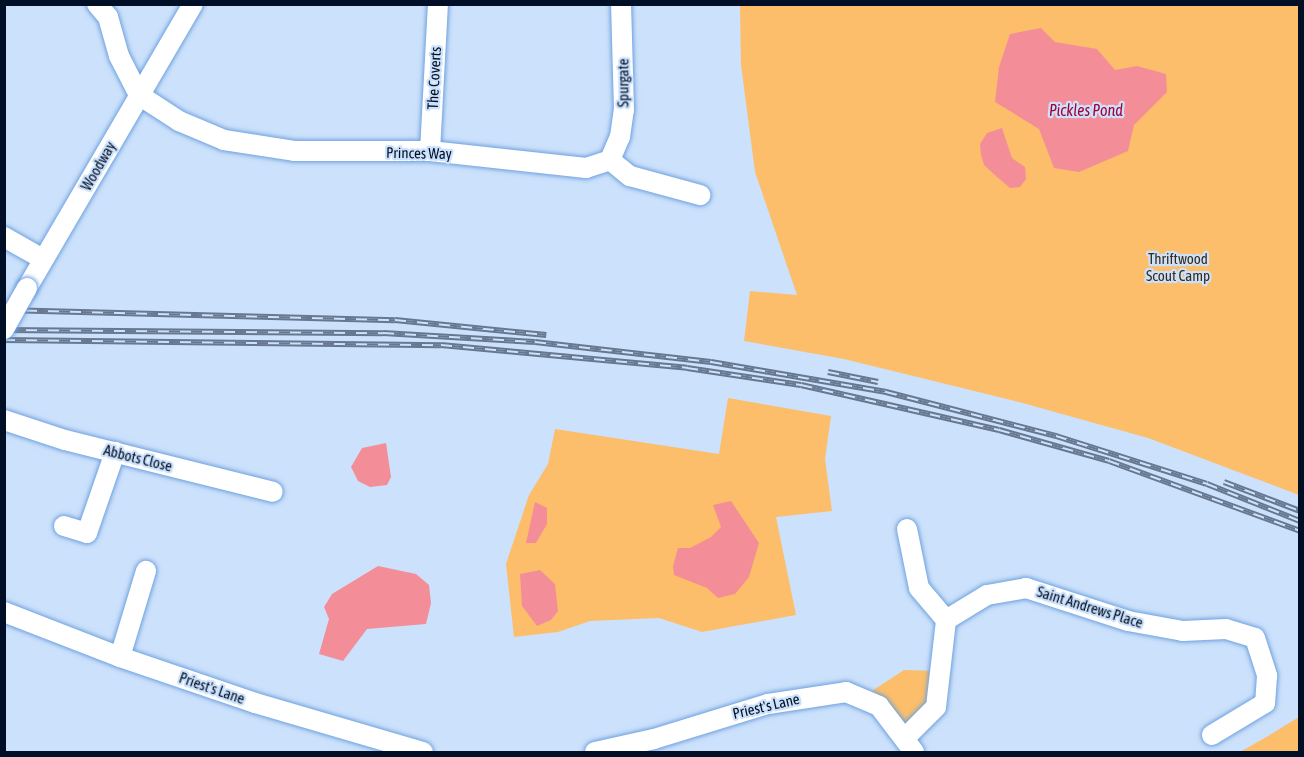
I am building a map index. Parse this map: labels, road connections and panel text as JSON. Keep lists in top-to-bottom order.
{
  "streets": {
    "street": [
      "The Coverts",
      "Spurgate",
      "Princes Way",
      "Woodway",
      "Abbots Close",
      "Saint Andrews Place",
      "Priest's Lane"
    ]
  },
  "crossings": [
    ["The Coverts", "Princes Way"],
    ["Spurgate", "Princes Way"],
    ["Princes Way", "Woodway"]
  ],
  "water": ["Pickles Pond"],
  "parks": ["Thriftwood Scout Camp"]
}
